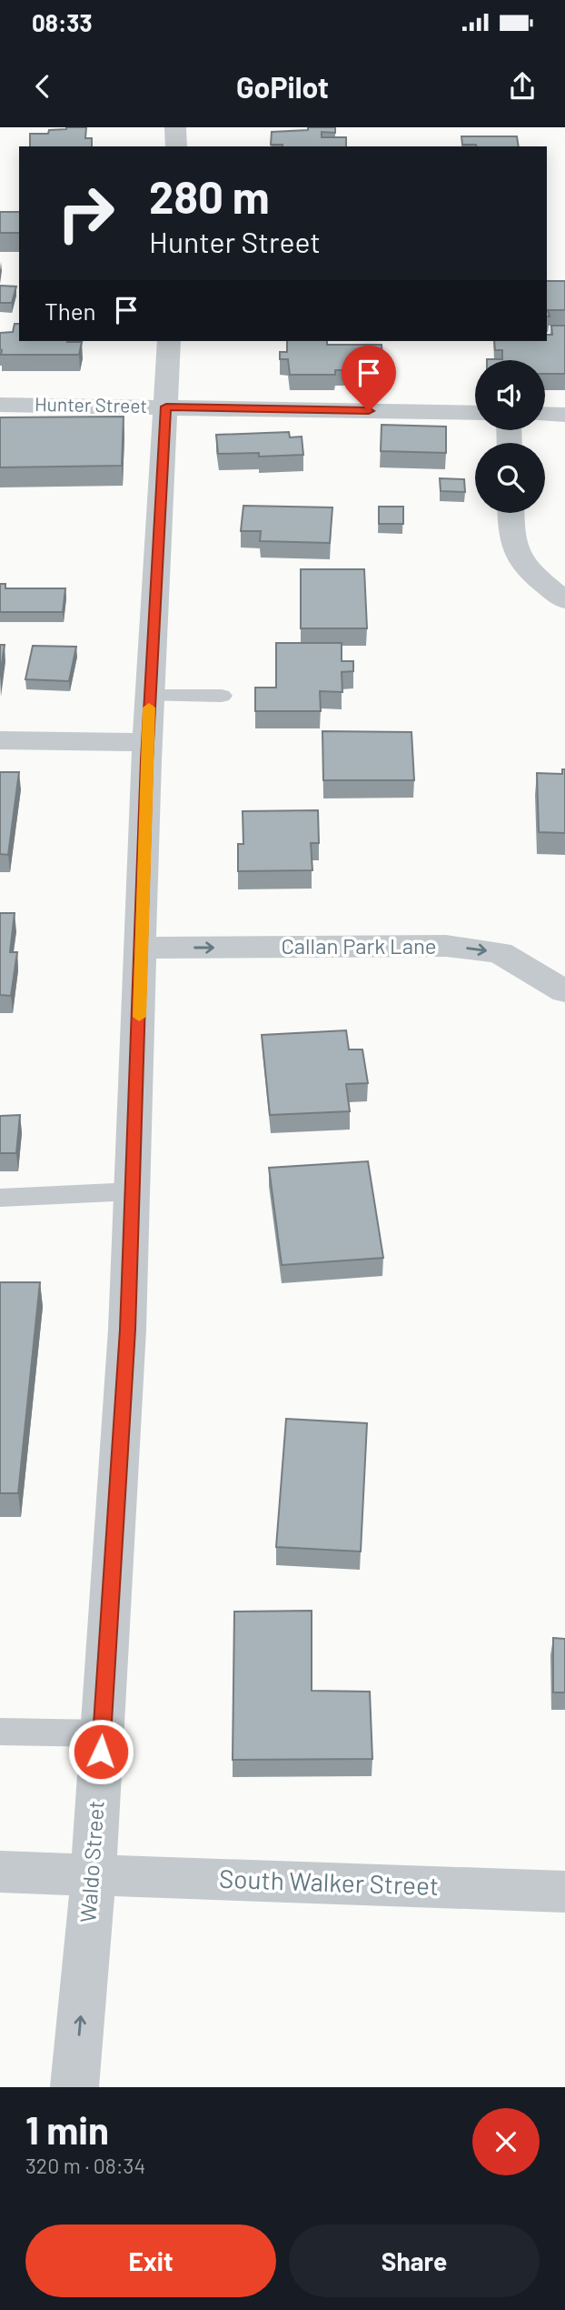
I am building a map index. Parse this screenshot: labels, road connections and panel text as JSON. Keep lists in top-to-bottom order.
{
  "streets": {
    "street": [
      "Hunter Street",
      "Callan Park Lane",
      "Waldo Street",
      "South Walker Street"
    ]
  },
  "crossings": [
    ["Hunter Street", "Waldo Street"],
    ["Callan Park Lane", "Waldo Street"],
    ["Waldo Street", "South Walker Street"]
  ],
  "one_way": ["Callan Park Lane"],
  "page": {
    "status": "08:33",
    "header": "GoPilot",
    "turn": ["280 m", "Hunter Street"],
    "then": "Then",
    "heading": ["1 min", "320 m · 08:34"],
    "buttons": ["Exit", "Share"]
  }
}
